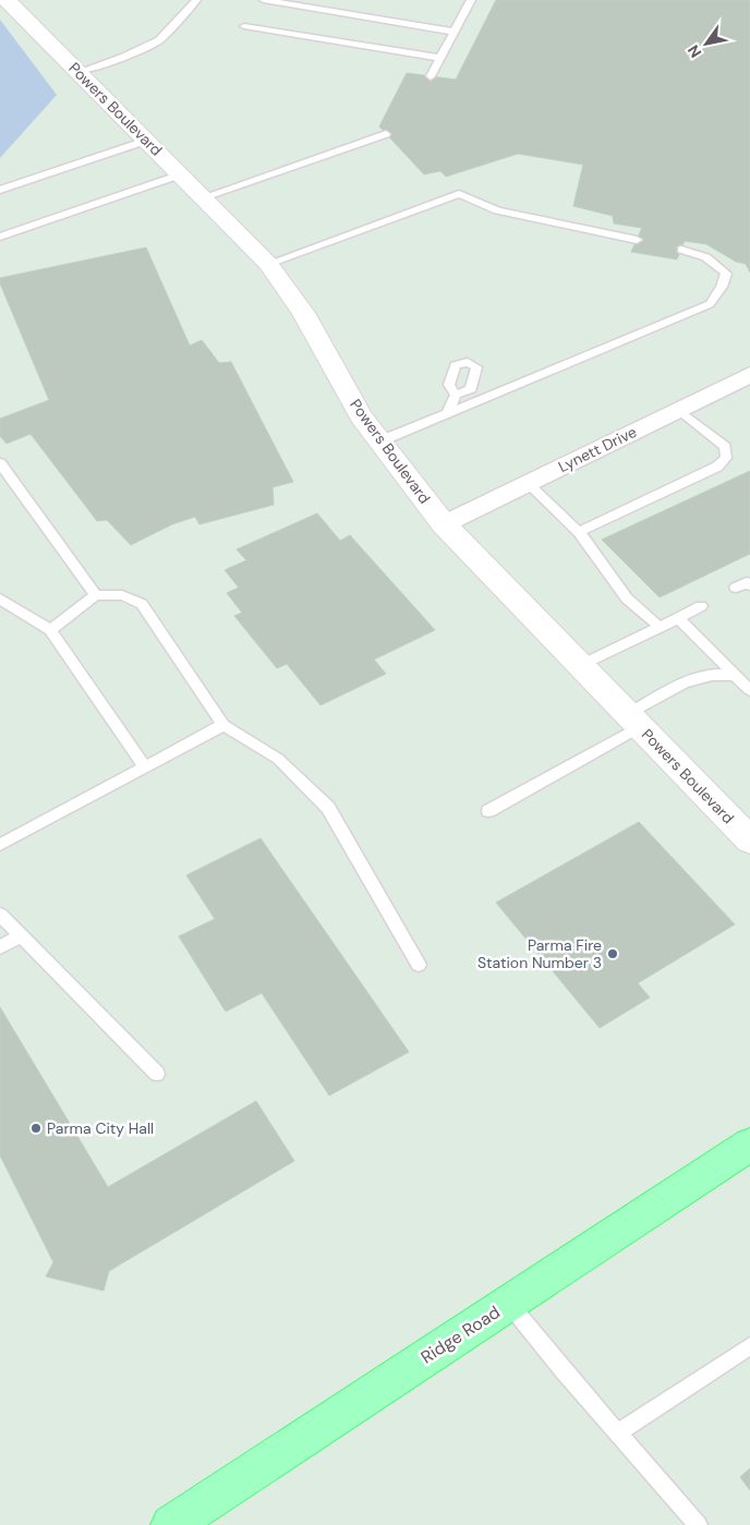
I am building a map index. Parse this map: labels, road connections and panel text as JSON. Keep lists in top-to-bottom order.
{
  "streets": {
    "main road": ["Ridge Road"],
    "street": ["Powers Boulevard", "Lynett Drive"]
  },
  "crossings": [
    ["Powers Boulevard", "Lynett Drive"]
  ],
  "places": ["Parma Fire Station Number 3", "Parma City Hall"],
  "north": "bottom left"
}
